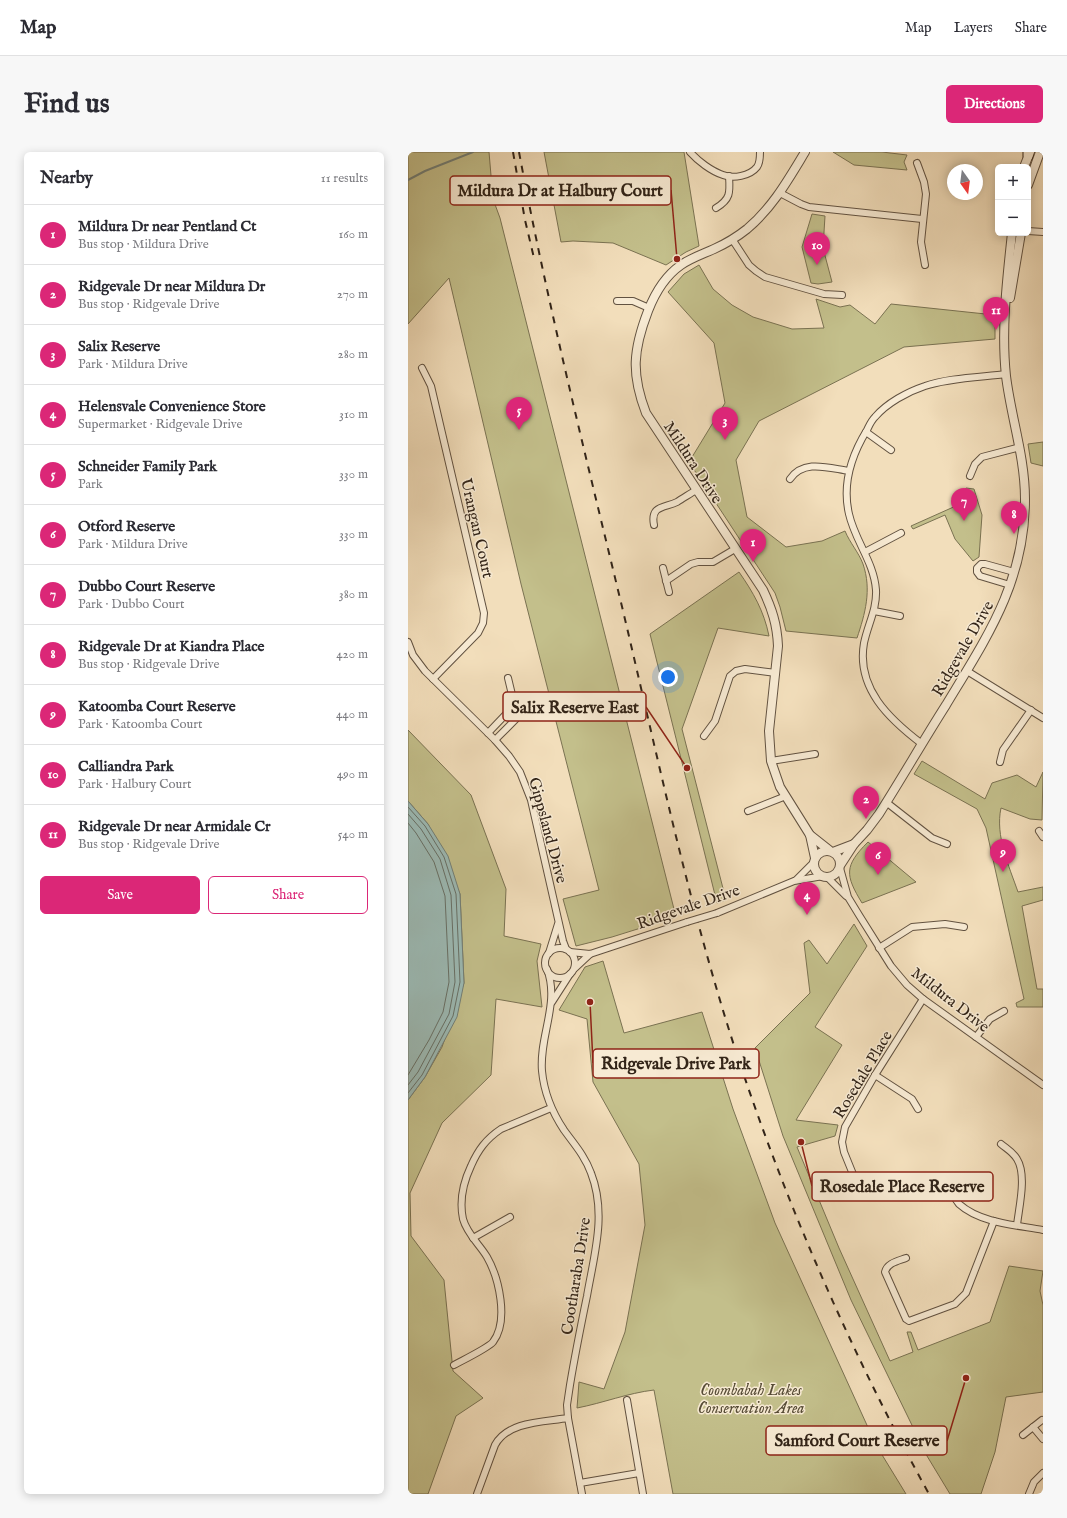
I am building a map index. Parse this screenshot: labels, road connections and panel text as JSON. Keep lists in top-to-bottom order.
{
  "streets": {
    "street": [
      "Mildura Drive",
      "Urangan Court",
      "Ridgevale Drive",
      "Gippsland Drive",
      "Rosedale Place",
      "Cootharaba Drive"
    ]
  },
  "crossings": [
    ["Mildura Drive", "Ridgevale Drive"],
    ["Mildura Drive", "Rosedale Place"],
    ["Urangan Court", "Gippsland Drive"],
    ["Ridgevale Drive", "Gippsland Drive"],
    ["Ridgevale Drive", "Cootharaba Drive"],
    ["Gippsland Drive", "Cootharaba Drive"]
  ],
  "parks": ["Coombabah Lakes Conservation Area"],
  "places": [
    "Mildura Dr at Halbury Court",
    "Salix Reserve East",
    "Ridgevale Drive Park",
    "Rosedale Place Reserve",
    "Samford Court Reserve"
  ],
  "north": "bottom",
  "page": {
    "header": "Map",
    "nav": ["Map", "Layers", "Share"],
    "buttons": [
      "Directions",
      ["Save", "Share"]
    ],
    "title": "Find us",
    "heading": ["Nearby", "11 results"],
    "map_buttons": ["+", "−"],
    "list": [
      {
        "mark": "1",
        "name": "Mildura Dr near Pentland Ct",
        "note": "Bus stop · Mildura Drive",
        "value": "160 m"
      },
      {
        "mark": "2",
        "name": "Ridgevale Dr near Mildura Dr",
        "note": "Bus stop · Ridgevale Drive",
        "value": "270 m"
      },
      {
        "mark": "3",
        "name": "Salix Reserve",
        "note": "Park · Mildura Drive",
        "value": "280 m"
      },
      {
        "mark": "4",
        "name": "Helensvale Convenience Store",
        "note": "Supermarket · Ridgevale Drive",
        "value": "310 m"
      },
      {
        "mark": "5",
        "name": "Schneider Family Park",
        "note": "Park",
        "value": "330 m"
      },
      {
        "mark": "6",
        "name": "Otford Reserve",
        "note": "Park · Mildura Drive",
        "value": "330 m"
      },
      {
        "mark": "7",
        "name": "Dubbo Court Reserve",
        "note": "Park · Dubbo Court",
        "value": "380 m"
      },
      {
        "mark": "8",
        "name": "Ridgevale Dr at Kiandra Place",
        "note": "Bus stop · Ridgevale Drive",
        "value": "420 m"
      },
      {
        "mark": "9",
        "name": "Katoomba Court Reserve",
        "note": "Park · Katoomba Court",
        "value": "440 m"
      },
      {
        "mark": "10",
        "name": "Calliandra Park",
        "note": "Park · Halbury Court",
        "value": "490 m"
      },
      {
        "mark": "11",
        "name": "Ridgevale Dr near Armidale Cr",
        "note": "Bus stop · Ridgevale Drive",
        "value": "540 m"
      }
    ],
    "pins": [
      "10",
      "11",
      "5",
      "3",
      "7",
      "8",
      "1",
      "2",
      "9",
      "6",
      "4"
    ]
  }
}
